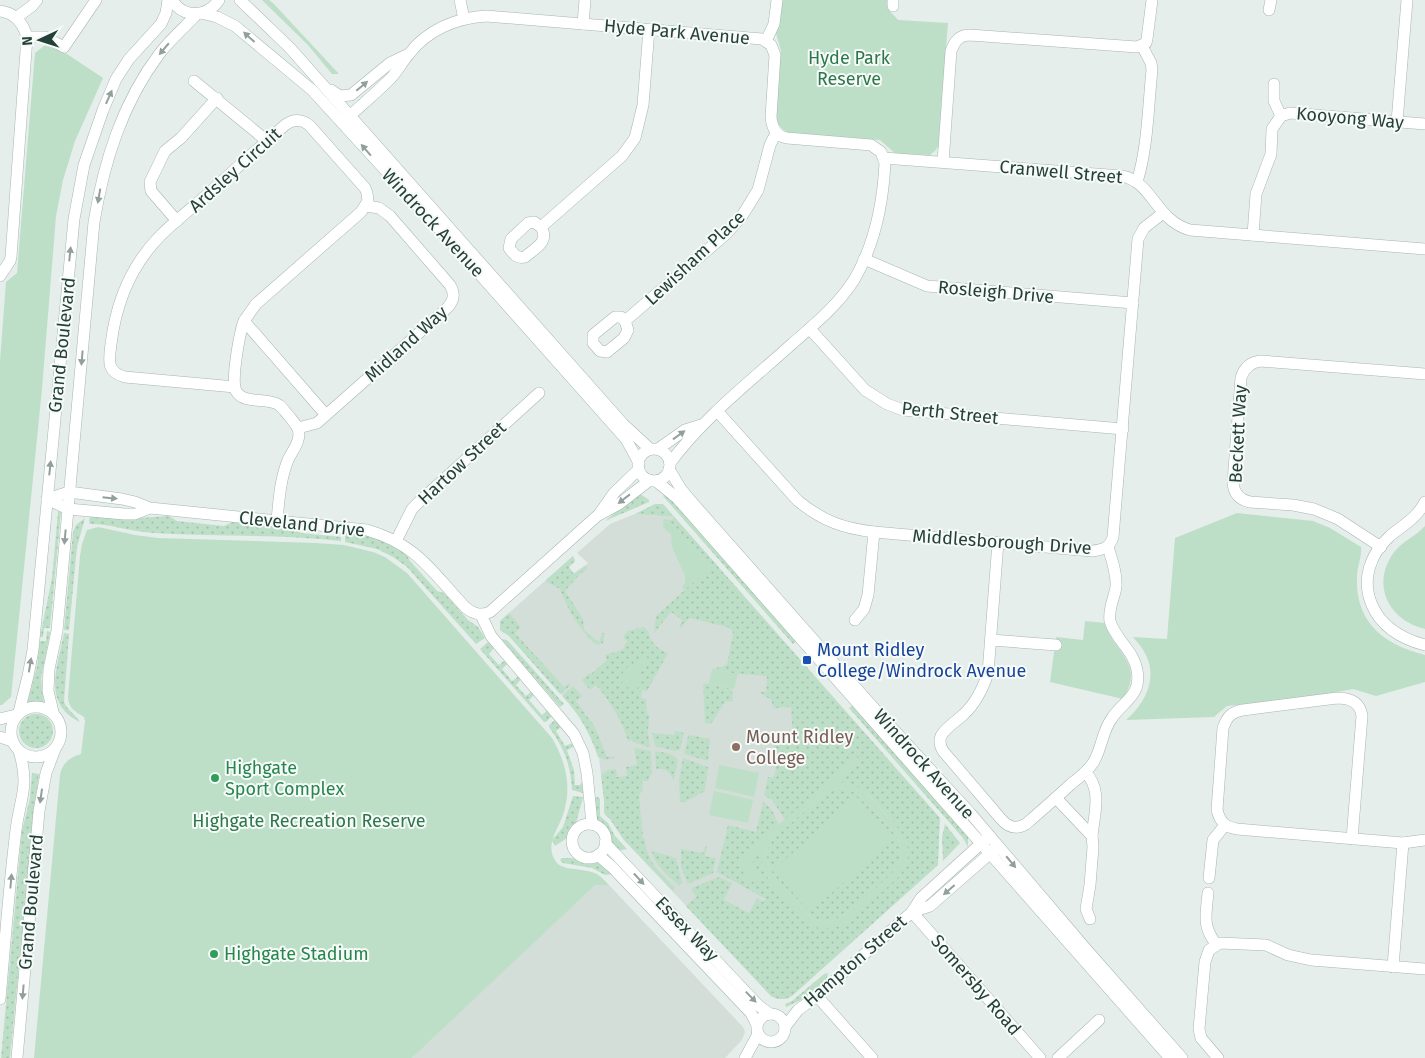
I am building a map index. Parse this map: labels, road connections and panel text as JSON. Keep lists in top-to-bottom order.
{
  "streets": {
    "street": [
      "Hyde Park Avenue",
      "Kooyong Way",
      "Ardsley Circuit",
      "Cranwell Street",
      "Windrock Avenue",
      "Lewisham Place",
      "Rosleigh Drive",
      "Midland Way",
      "Grand Boulevard",
      "Perth Street",
      "Beckett Way",
      "Hartow Street",
      "Cleveland Drive",
      "Middlesborough Drive",
      "Essex Way",
      "Hampton Street",
      "Somersby Road"
    ]
  },
  "crossings": [
    ["Hyde Park Avenue", "Windrock Avenue"],
    ["Hyde Park Avenue", "Lewisham Place"],
    ["Kooyong Way", "Cranwell Street"],
    ["Ardsley Circuit", "Midland Way"],
    ["Cranwell Street", "Middlesborough Drive"],
    ["Windrock Avenue", "Grand Boulevard"],
    ["Windrock Avenue", "Hampton Street"],
    ["Rosleigh Drive", "Middlesborough Drive"],
    ["Grand Boulevard", "Cleveland Drive"],
    ["Perth Street", "Middlesborough Drive"],
    ["Hartow Street", "Cleveland Drive"],
    ["Cleveland Drive", "Essex Way"],
    ["Essex Way", "Hampton Street"],
    ["Hampton Street", "Somersby Road"]
  ],
  "parks": ["Hyde Park Reserve", "Highgate Recreation Reserve"],
  "places": {
    "transit": ["Mount Ridley College/Windrock Avenue"],
    "other": ["Mount Ridley College", "Highgate Sport Complex", "Highgate Stadium"]
  },
  "north": "left"
}
